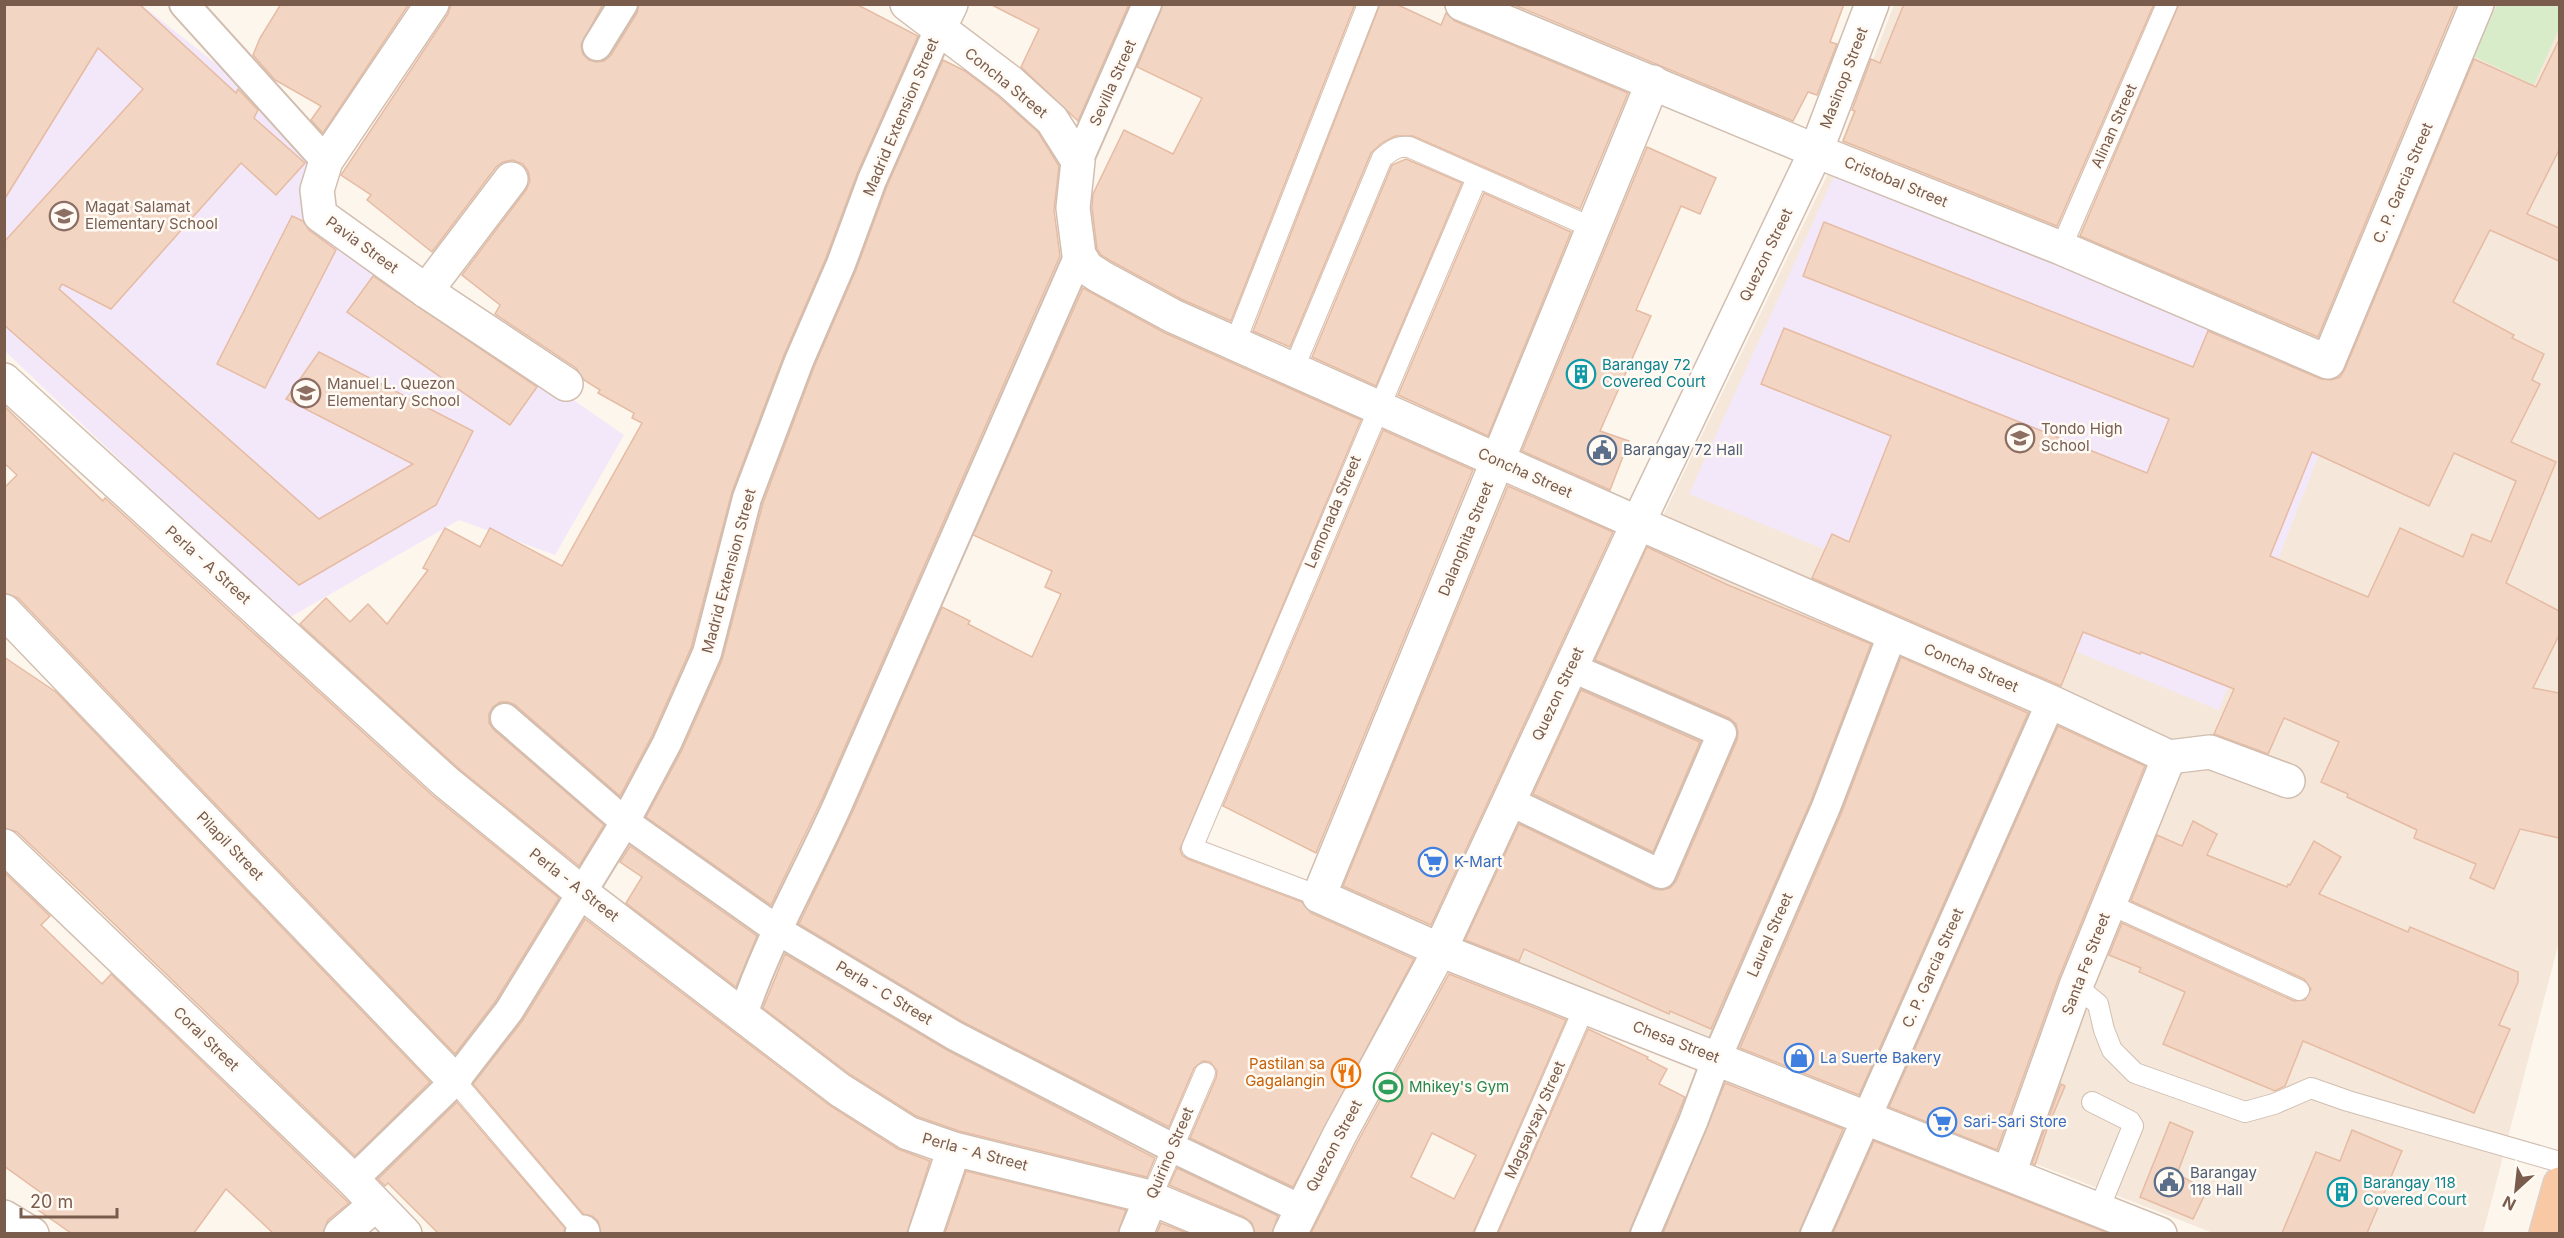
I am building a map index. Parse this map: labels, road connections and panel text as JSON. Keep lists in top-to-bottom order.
{
  "streets": {
    "street": [
      "Masinop Street",
      "Concha Street",
      "Sevilla Street",
      "Madrid Extension Street",
      "Cristobal Street",
      "C. P. Garcia Street",
      "Pavia Street",
      "Quezon Street",
      "Dalanghita Street",
      "Perla - A Street",
      "Pilapil Street",
      "Laurel Street",
      "Santa Fe Street",
      "Perla - C Street",
      "Coral Street",
      "Chesa Street",
      "Quirino Street"
    ],
    "lane": ["Alinan Street", "Lemonada Street", "Magsaysay Street"]
  },
  "crossings": [
    ["Masinop Street", "Cristobal Street"],
    ["Masinop Street", "Quezon Street"],
    ["Concha Street", "Sevilla Street"],
    ["Concha Street", "Madrid Extension Street"],
    ["Concha Street", "C. P. Garcia Street"],
    ["Concha Street", "Quezon Street"],
    ["Concha Street", "Lemonada Street"],
    ["Concha Street", "Dalanghita Street"],
    ["Concha Street", "Laurel Street"],
    ["Concha Street", "Santa Fe Street"],
    ["Madrid Extension Street", "Perla - A Street"],
    ["Madrid Extension Street", "Pilapil Street"],
    ["Madrid Extension Street", "Perla - C Street"],
    ["Madrid Extension Street", "Coral Street"],
    ["Alinan Street", "Cristobal Street"],
    ["Cristobal Street", "C. P. Garcia Street"],
    ["Cristobal Street", "Quezon Street"],
    ["Cristobal Street", "Dalanghita Street"],
    ["C. P. Garcia Street", "Chesa Street"],
    ["Quezon Street", "Perla - C Street"],
    ["Quezon Street", "Chesa Street"],
    ["Lemonada Street", "Chesa Street"],
    ["Dalanghita Street", "Chesa Street"],
    ["Perla - A Street", "Quirino Street"],
    ["Laurel Street", "Chesa Street"],
    ["Santa Fe Street", "Chesa Street"],
    ["Perla - C Street", "Quirino Street"],
    ["Chesa Street", "Magsaysay Street"]
  ],
  "places": {
    "school or university": ["Magat Salamat Elementary School", "Manuel L. Quezon Elementary School", "Tondo High School"],
    "building": ["Barangay 72 Covered Court", "Barangay 118 Covered Court"],
    "public building": ["Barangay 72 Hall", "Barangay 118 Hall"],
    "supermarket": ["K-Mart", "Sari-Sari Store"],
    "shop": ["La Suerte Bakery"],
    "restaurant": ["Pastilan sa Gagalangin"],
    "sports": ["Mhikey's Gym"]
  },
  "scale_bar": "20 m",
  "north": "bottom left"
}
